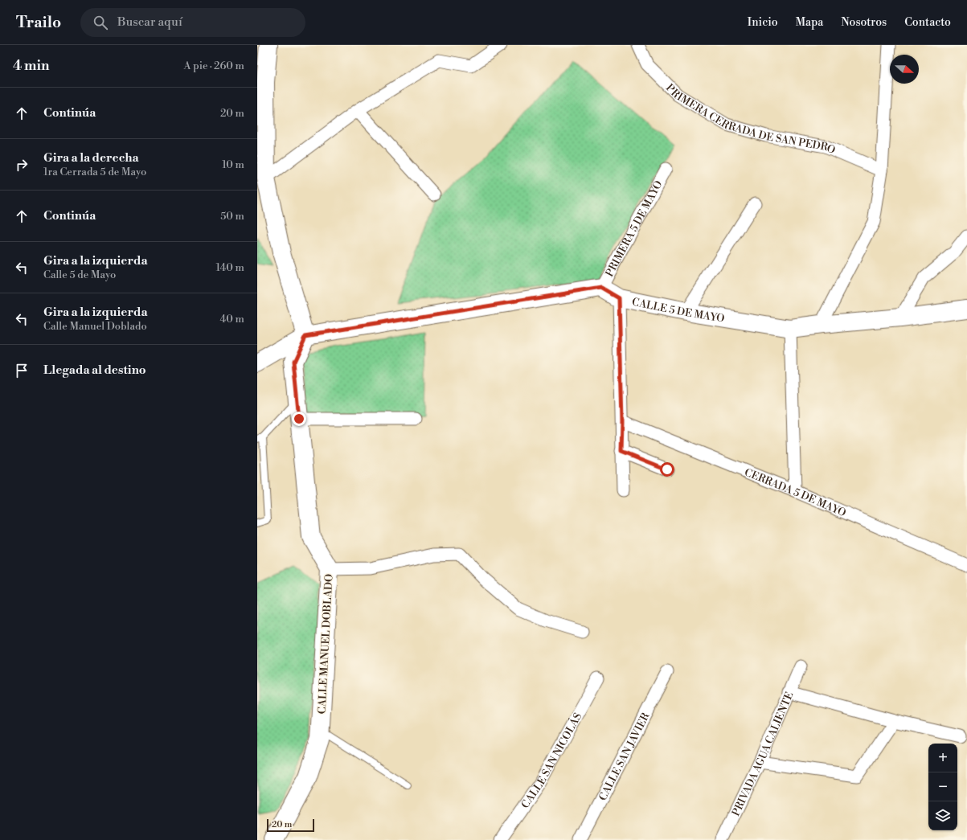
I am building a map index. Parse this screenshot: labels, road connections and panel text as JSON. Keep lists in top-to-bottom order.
{
  "streets": {
    "street": [
      "PRIMERA CERRADA DE SAN PEDRO",
      "PRIMERA 5 DE MAYO",
      "CALLE 5 DE MAYO",
      "CERRADA 5 DE MAYO",
      "CALLE MANUEL DOBLADO",
      "PRIVADA AGUA CALIENTE",
      "CALLE SAN JAVIER",
      "CALLE SAN NICOLÁS"
    ]
  },
  "crossings": [
    ["PRIMERA 5 DE MAYO", "CALLE 5 DE MAYO"]
  ],
  "scale_bar": "20 m",
  "north": "right",
  "page": {
    "header": "Trailo",
    "search": "Buscar aquí",
    "nav": [
      "Inicio",
      "Mapa",
      "Nosotros",
      "Contacto"
    ],
    "heading": ["4 min", "A pie · 260 m"],
    "list": [
      ["Continúa", "20 m"],
      ["Gira a la derecha", "1ra Cerrada 5 de Mayo", "10 m"],
      ["Continúa", "50 m"],
      ["Gira a la izquierda", "Calle 5 de Mayo", "140 m"],
      ["Gira a la izquierda", "Calle Manuel Doblado", "40 m"],
      "Llegada al destino"
    ],
    "map_buttons": ["+", "−"],
    "scale": "20 m"
  }
}
